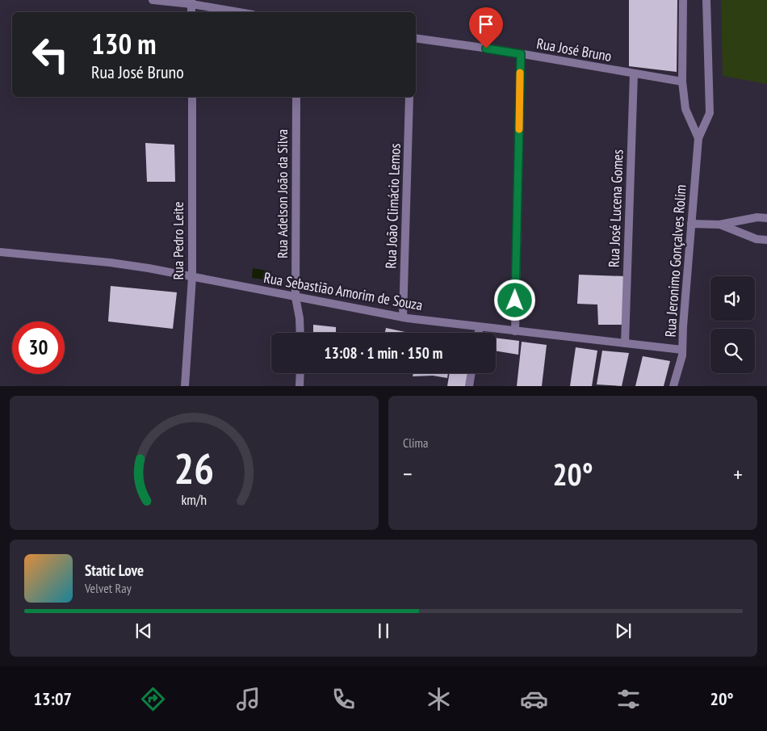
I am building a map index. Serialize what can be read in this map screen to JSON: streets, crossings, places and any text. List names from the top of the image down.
{
  "streets": {
    "street": [
      "Rua José Bruno",
      "Rua Adelson João da Silva",
      "Rua João Climácio Lemos",
      "Rua José Lucena Gomes",
      "Rua Pedro Leite",
      "Rua Jeronimo Gonçalves Rolim",
      "Rua Sebastião Amorim de Souza"
    ]
  },
  "crossings": [
    ["Rua José Bruno", "Rua José Lucena Gomes"],
    ["Rua José Bruno", "Rua Jeronimo Gonçalves Rolim"],
    ["Rua Adelson João da Silva", "Rua Sebastião Amorim de Souza"],
    ["Rua João Climácio Lemos", "Rua Sebastião Amorim de Souza"],
    ["Rua José Lucena Gomes", "Rua Sebastião Amorim de Souza"],
    ["Rua Pedro Leite", "Rua Sebastião Amorim de Souza"],
    ["Rua Jeronimo Gonçalves Rolim", "Rua Sebastião Amorim de Souza"]
  ],
  "page": {
    "turn": ["130 m", "Rua José Bruno"],
    "limit": "30",
    "trip": "13:08 · 1 min · 150 m",
    "tile": "Clima",
    "heat": ["−", "20°", "+"],
    "song": ["Static Love", "Velvet Ray"],
    "tabs": ["13:07", "20°"],
    "gauge": ["26", "km/h"]
  }
}
